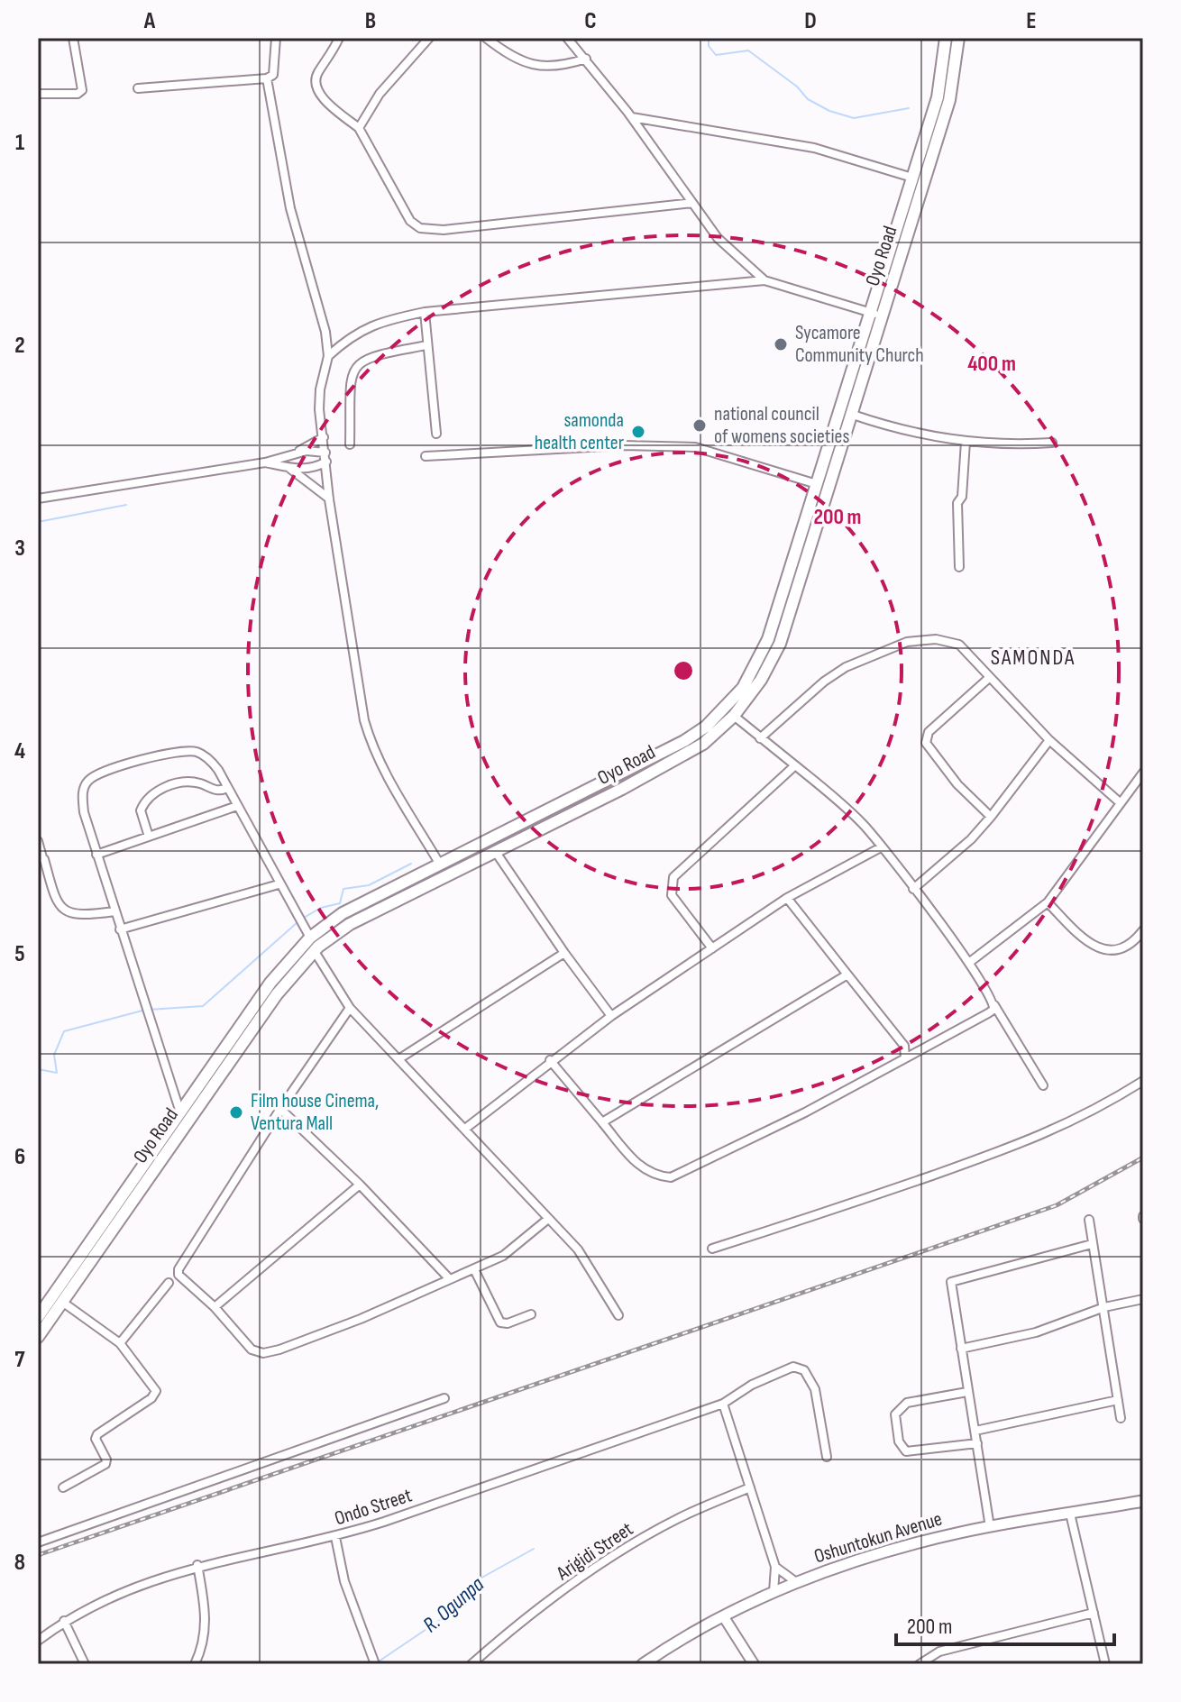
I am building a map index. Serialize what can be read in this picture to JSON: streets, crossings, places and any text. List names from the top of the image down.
{
  "streets": {
    "main road": ["Oyo Road", "Oshuntokun Avenue"],
    "street": ["Ondo Street", "Arigidi Street"]
  },
  "districts": ["SAMONDA"],
  "water": ["R. Ogunpa"],
  "places": [
    "Sycamore Community Church",
    "national council of womens societies",
    "samonda health center",
    "Film house Cinema, Ventura Mall"
  ],
  "scale_bar": "200 m",
  "grid": {
    "columns": [
      "A",
      "B",
      "C",
      "D",
      "E"
    ],
    "rows": [
      "1",
      "2",
      "3",
      "4",
      "5",
      "6",
      "7",
      "8"
    ]
  },
  "rings": ["400 m", "200 m"]
}
